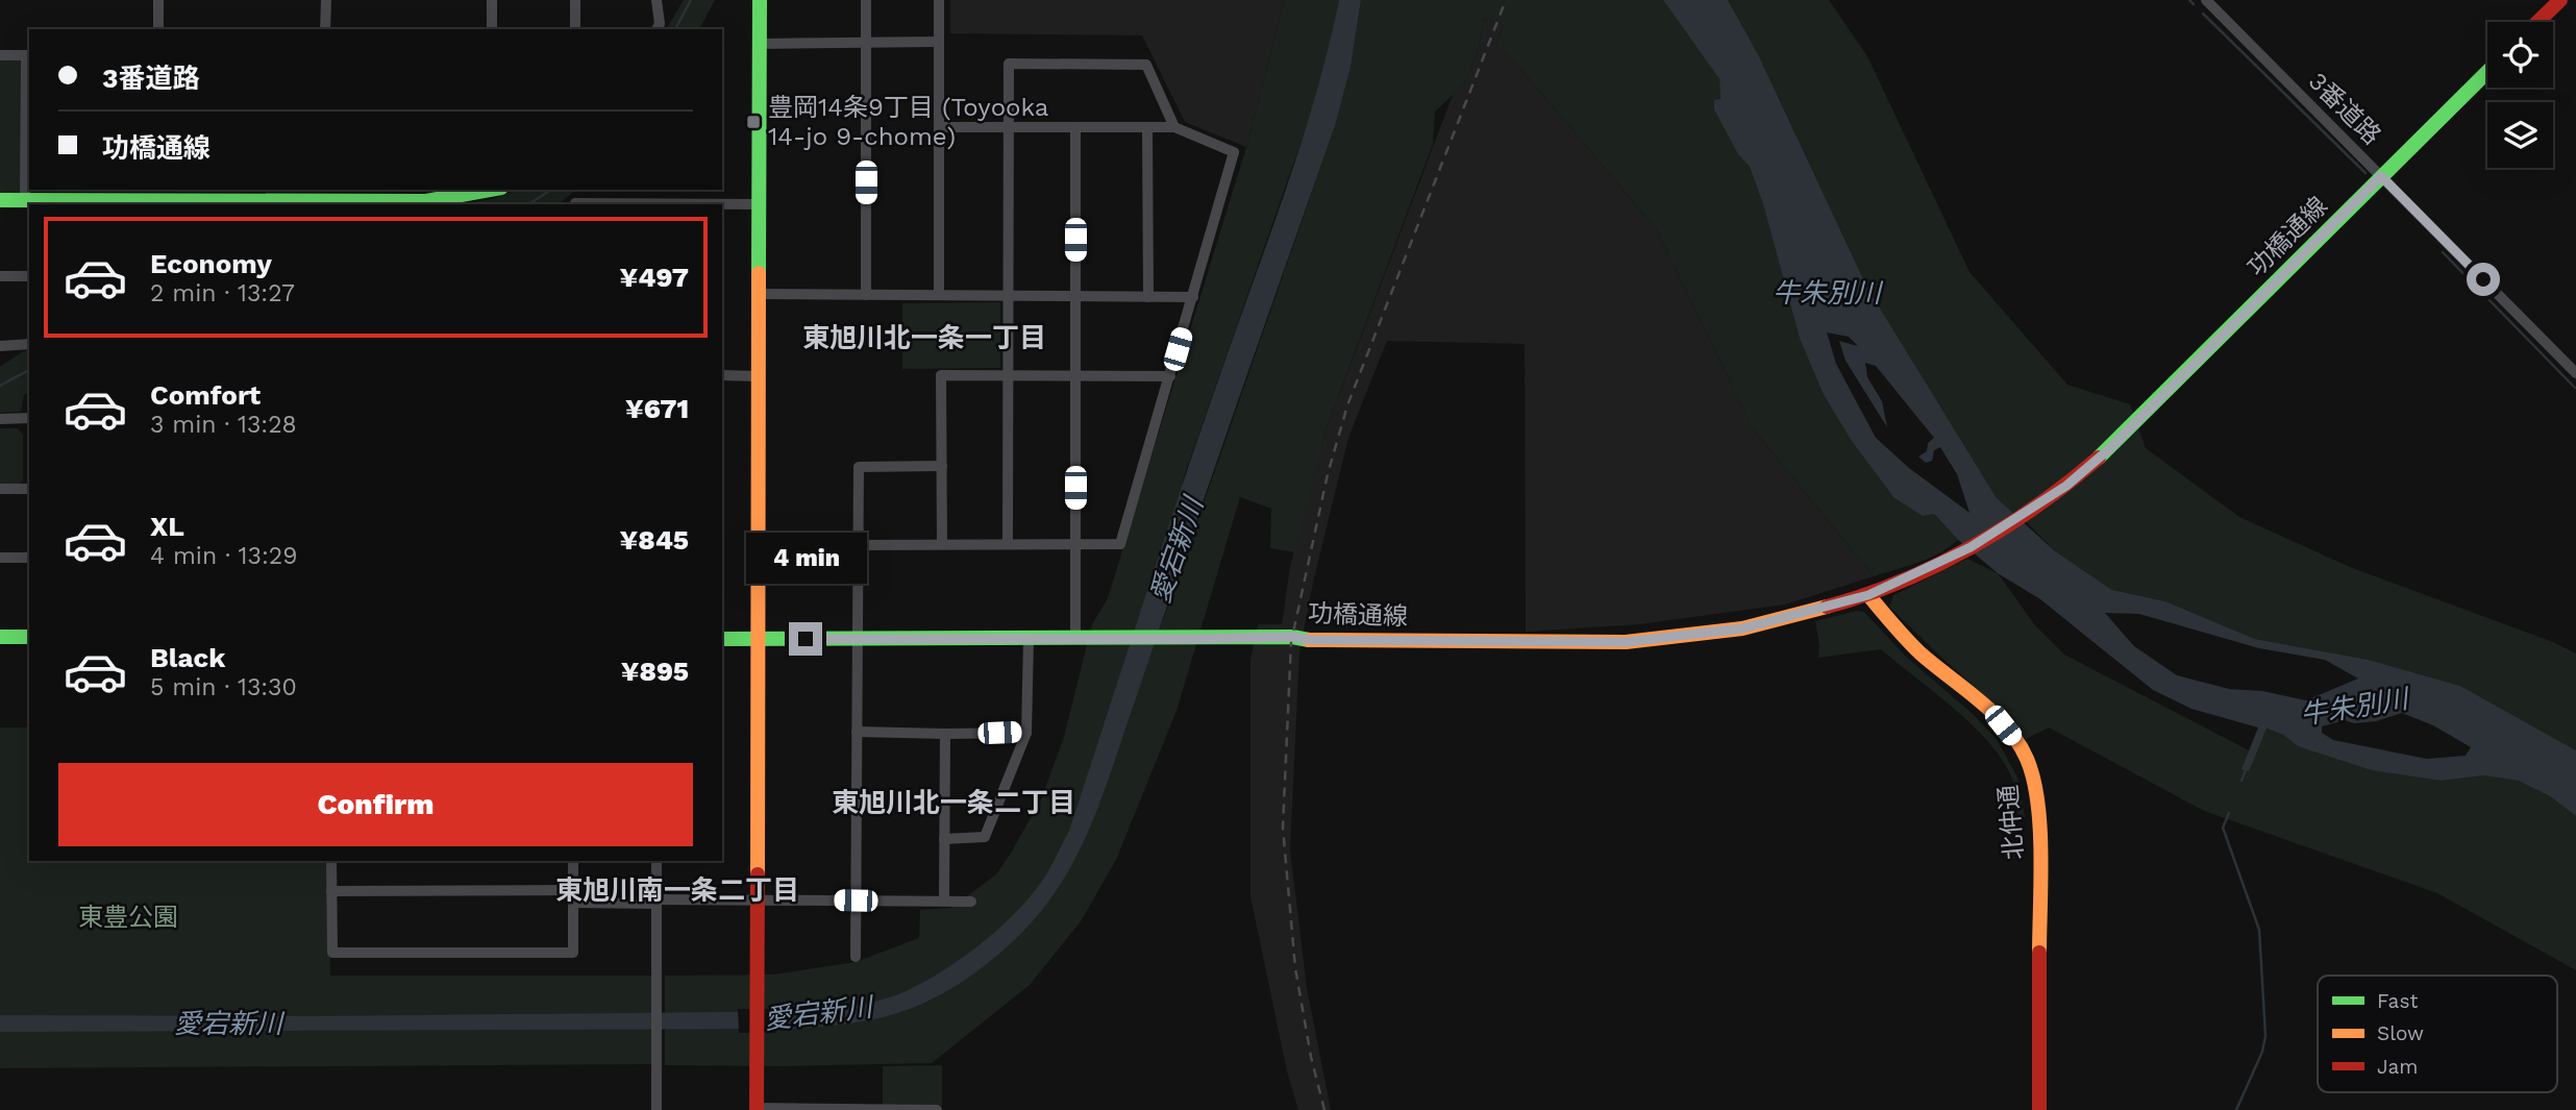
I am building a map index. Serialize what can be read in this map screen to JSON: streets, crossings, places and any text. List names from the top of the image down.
{
  "streets": {
    "street": ["3番道路", "功橋通線", "北仲通"]
  },
  "crossings": [
    ["3番道路", "功橋通線"],
    ["功橋通線", "北仲通"]
  ],
  "districts": ["東旭川北一条一丁目", "東旭川北一条二丁目", "東旭川南一条二丁目"],
  "water": ["牛朱別川", "愛宕新川"],
  "parks": ["東豊公園"],
  "places": {
    "transit": ["豊岡14条9丁目 (Toyooka 14-jo 9-chome)"]
  },
  "legend": ["Fast", "Slow", "Jam"],
  "page": {
    "banner": ["3番道路", "功橋通線"],
    "list": [
      {
        "name": "Economy",
        "note": "2 min · 13:27",
        "value": "¥497"
      },
      {
        "name": "Comfort",
        "note": "3 min · 13:28",
        "value": "¥671"
      },
      {
        "name": "XL",
        "note": "4 min · 13:29",
        "value": "¥845"
      },
      {
        "name": "Black",
        "note": "5 min · 13:30",
        "value": "¥895"
      }
    ],
    "bubble": "4 min",
    "buttons": "Confirm"
  }
}
